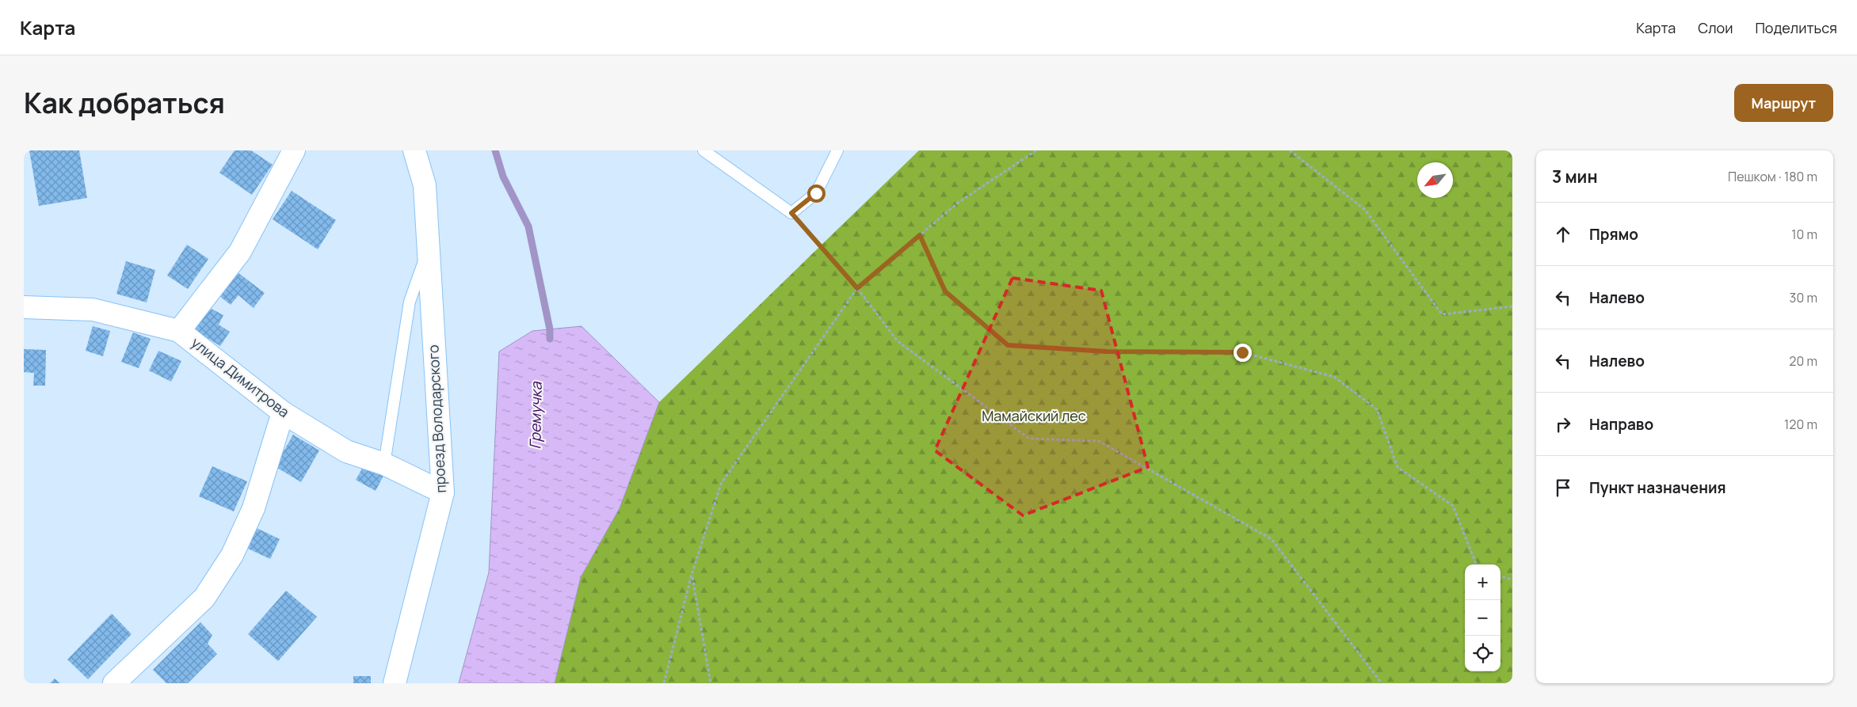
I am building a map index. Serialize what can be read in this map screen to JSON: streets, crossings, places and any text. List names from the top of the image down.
{
  "streets": {
    "street": ["улица Димитрова", "проезд Володарского"]
  },
  "crossings": [
    ["улица Димитрова", "проезд Володарского"]
  ],
  "water": ["Гремучка"],
  "parks": ["Мамайский лес"],
  "north": "bottom left",
  "page": {
    "header": "Карта",
    "nav": ["Карта", "Слои", "Поделиться"],
    "title": "Как добраться",
    "buttons": "Маршрут",
    "heading": ["3 мин", "Пешком · 180 m"],
    "list": [
      ["Прямо", "10 m"],
      ["Налево", "30 m"],
      ["Налево", "20 m"],
      ["Направо", "120 m"],
      "Пункт назначения"
    ],
    "map_buttons": ["+", "−"]
  }
}
